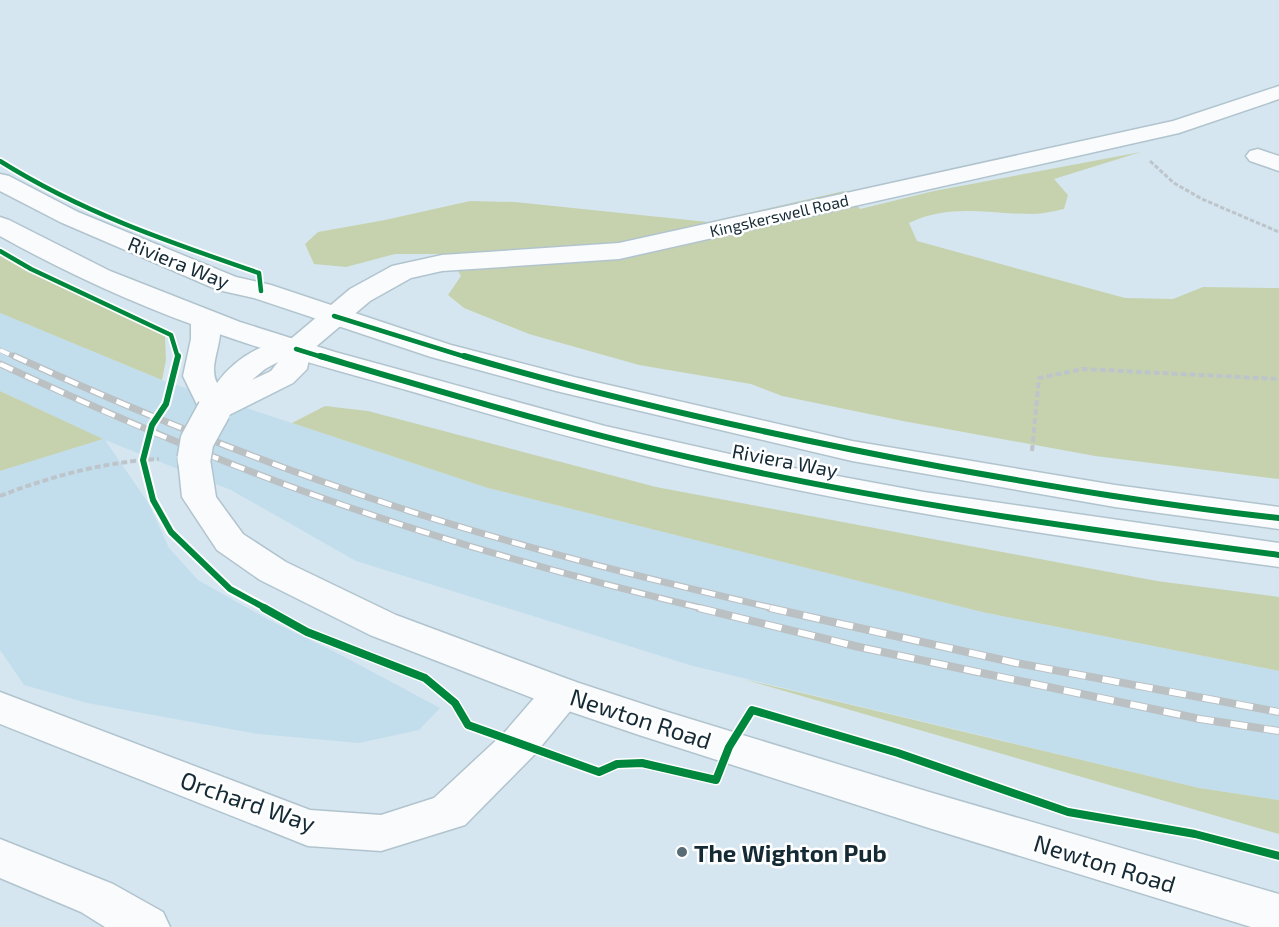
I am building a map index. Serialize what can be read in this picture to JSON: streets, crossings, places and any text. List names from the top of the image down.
{
  "streets": {
    "street": [
      "Kingskerswell Road",
      "Riviera Way",
      "Newton Road",
      "Orchard Way"
    ]
  },
  "crossings": [
    ["Kingskerswell Road", "Riviera Way"],
    ["Newton Road", "Orchard Way"]
  ],
  "places": ["The Wighton Pub"]
}
